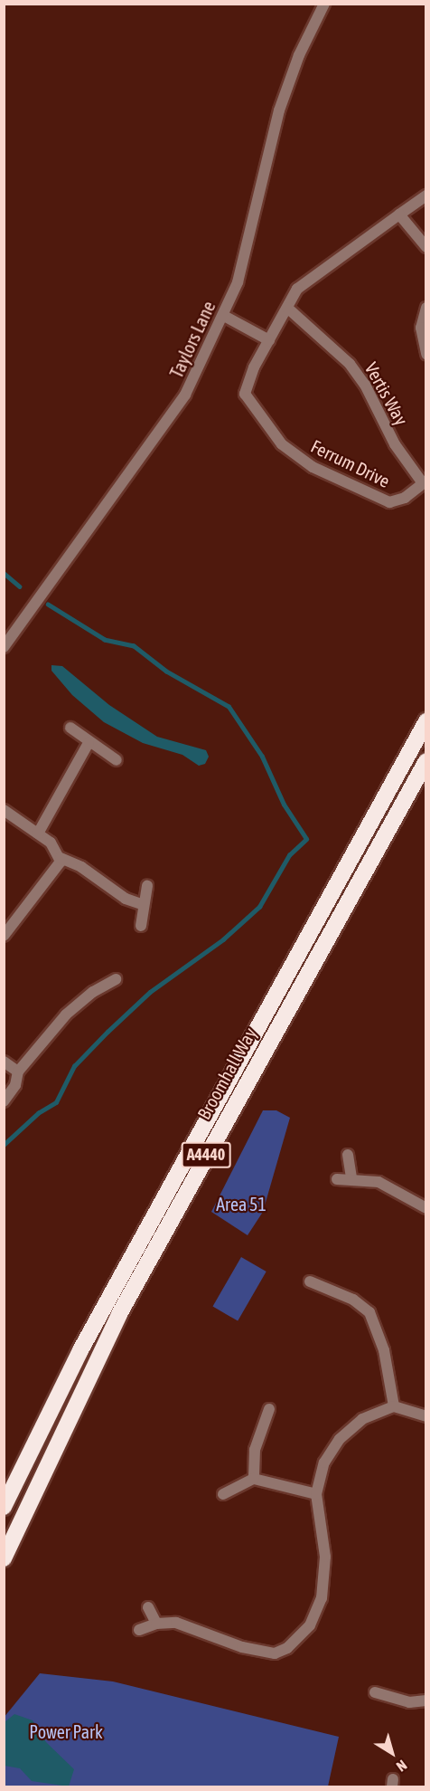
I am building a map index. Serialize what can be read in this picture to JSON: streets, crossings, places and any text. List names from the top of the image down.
{
  "streets": {
    "highway": ["Broomhall Way", "A4440"],
    "street": ["Taylors Lane", "Vertis Way", "Ferrum Drive"]
  },
  "crossings": [
    ["Vertis Way", "Ferrum Drive"]
  ],
  "parks": ["Area 51", "Power Park"],
  "north": "bottom right"
}
